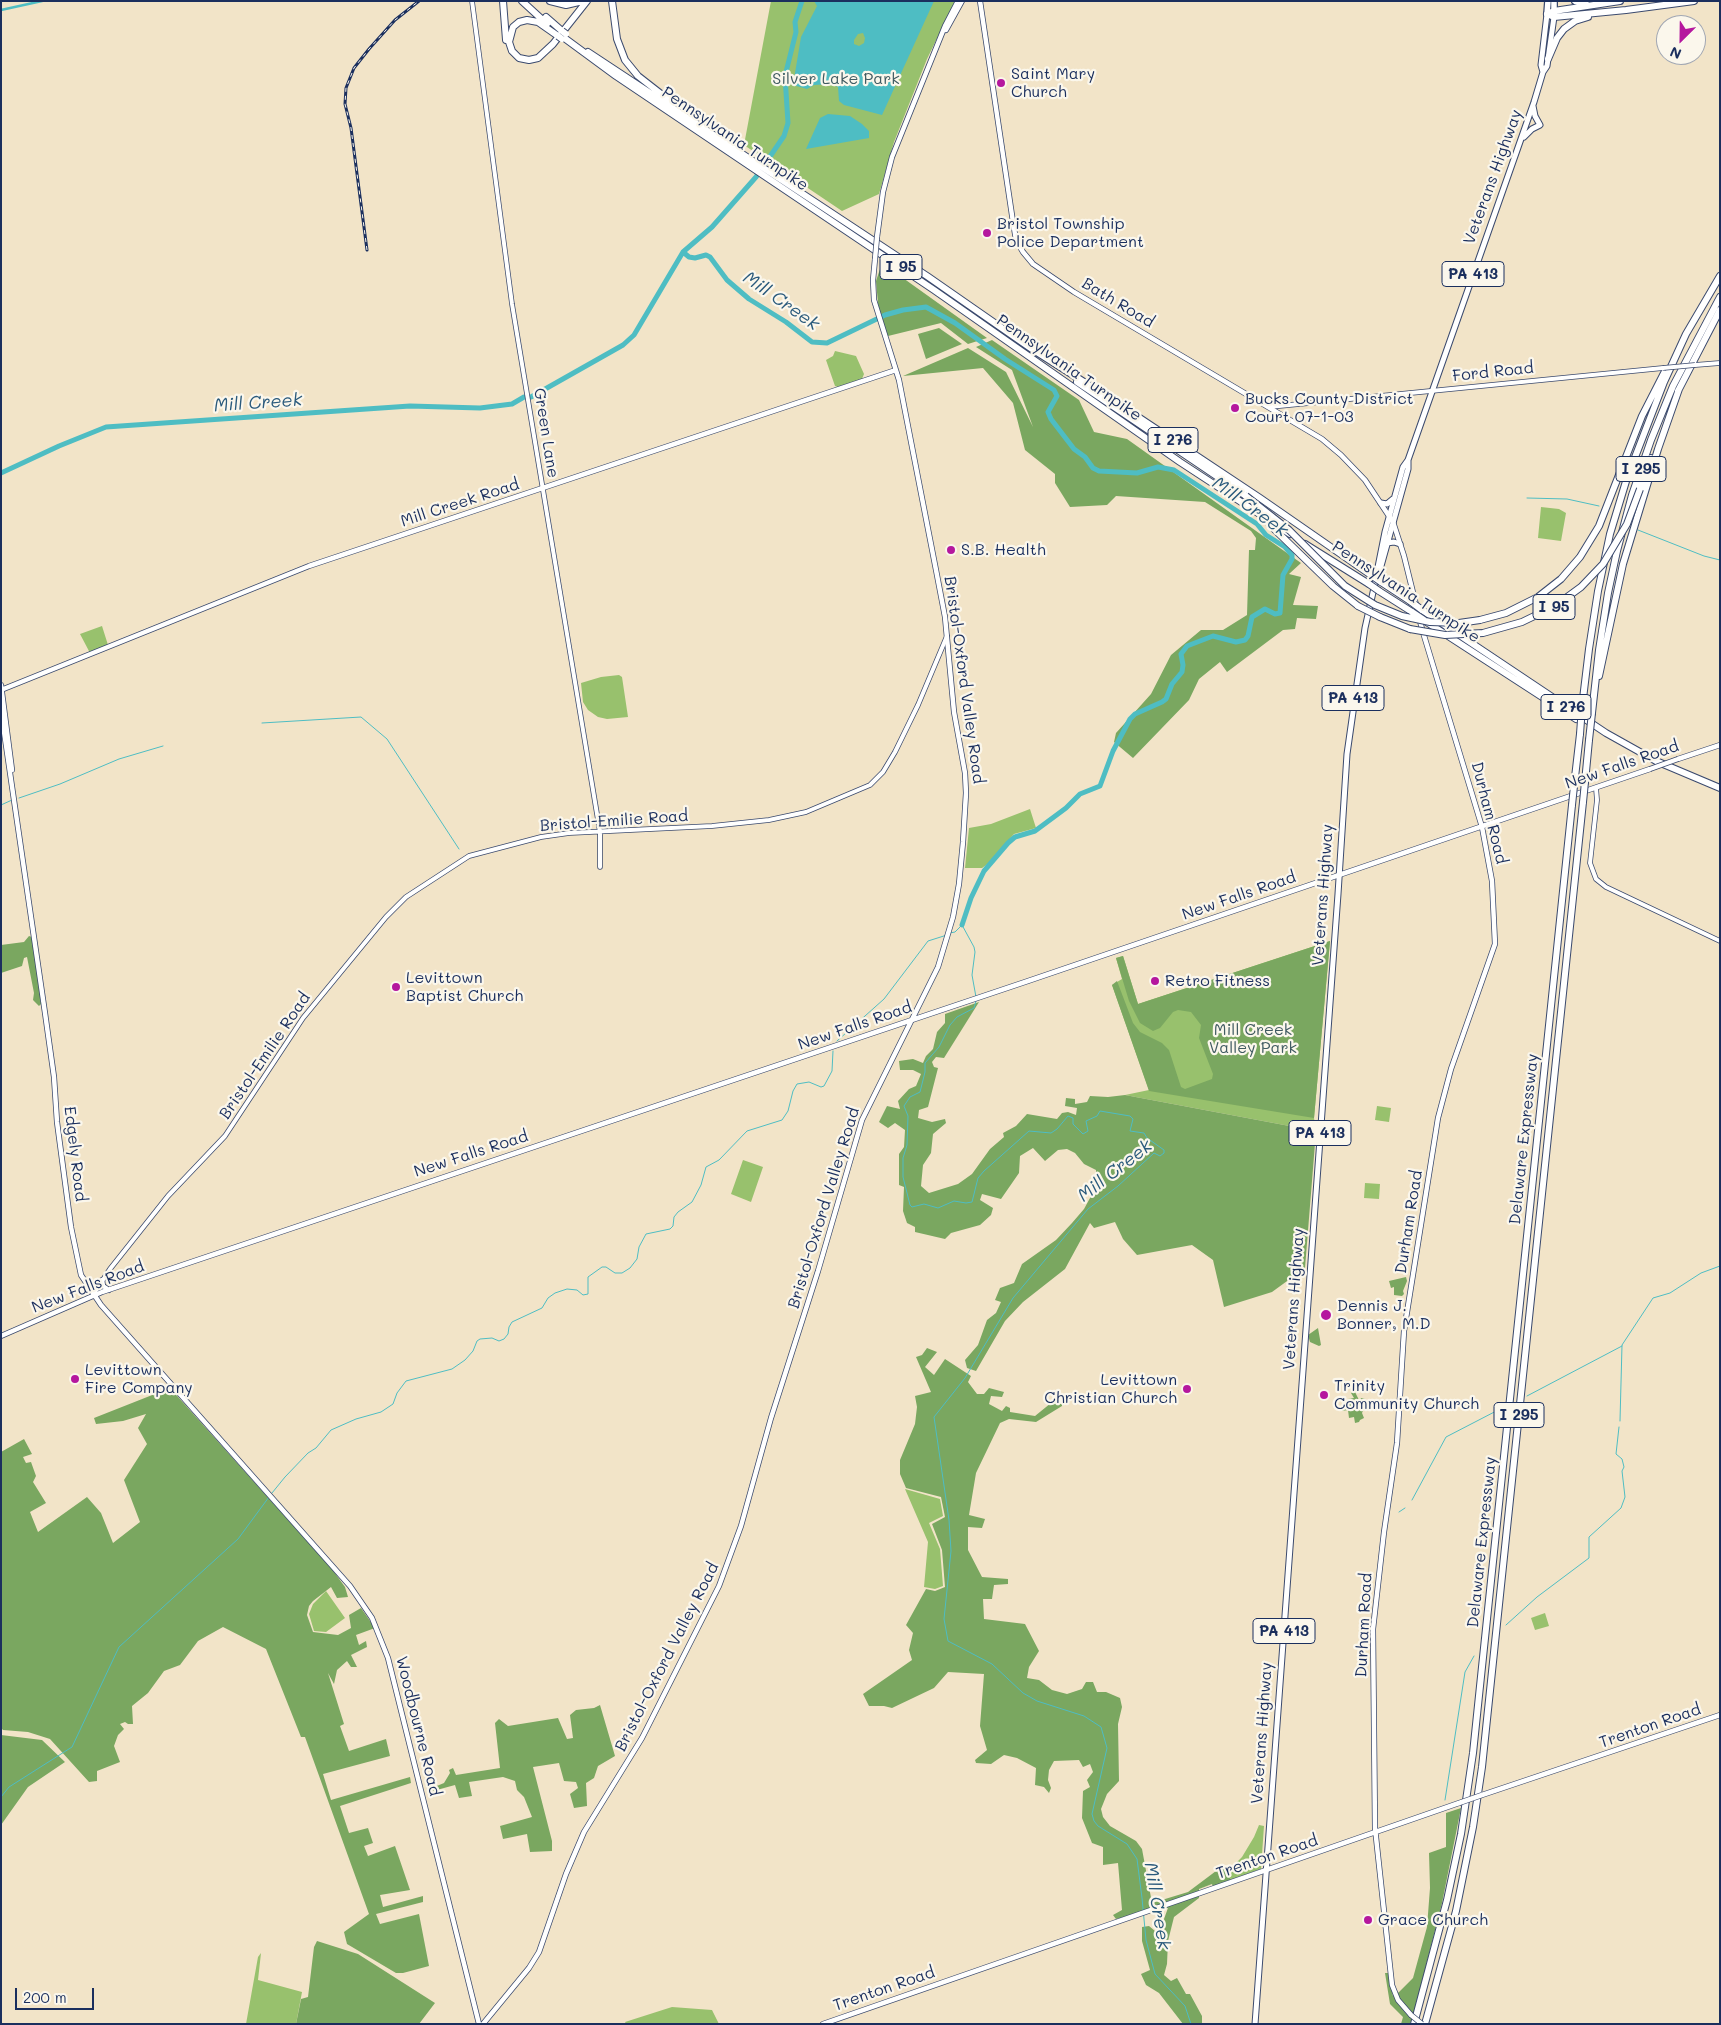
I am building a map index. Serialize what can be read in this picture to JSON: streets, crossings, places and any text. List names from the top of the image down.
{
  "streets": {
    "highway": [
      "Pennsylvania Turnpike",
      "Veterans Highway",
      "I 95",
      "PA 413",
      "I 276",
      "I 295",
      "Delaware Expressway"
    ],
    "main road": [
      "Bath Road",
      "Mill Creek Road",
      "Bristol-Oxford Valley Road",
      "New Falls Road",
      "Durham Road",
      "Edgely Road",
      "Woodbourne Road",
      "Trenton Road"
    ],
    "street": ["Ford Road", "Green Lane", "Bristol-Emilie Road"]
  },
  "crossings": [
    ["Pennsylvania Turnpike", "Veterans Highway"],
    ["Pennsylvania Turnpike", "I 95"],
    ["Veterans Highway", "Bath Road"],
    ["Veterans Highway", "Ford Road"],
    ["Veterans Highway", "New Falls Road"],
    ["Veterans Highway", "Durham Road"],
    ["Veterans Highway", "Trenton Road"],
    ["I 95", "Delaware Expressway"],
    ["Bath Road", "Ford Road"],
    ["Bath Road", "Durham Road"],
    ["Green Lane", "Mill Creek Road"],
    ["Green Lane", "Bristol-Emilie Road"],
    ["Mill Creek Road", "Bristol-Oxford Valley Road"],
    ["Mill Creek Road", "Edgely Road"],
    ["Bristol-Oxford Valley Road", "New Falls Road"],
    ["Bristol-Oxford Valley Road", "Bristol-Emilie Road"],
    ["Bristol-Oxford Valley Road", "Woodbourne Road"],
    ["New Falls Road", "Durham Road"],
    ["New Falls Road", "Bristol-Emilie Road"],
    ["New Falls Road", "Edgely Road"],
    ["Durham Road", "Delaware Expressway"],
    ["Durham Road", "Trenton Road"],
    ["Bristol-Emilie Road", "Edgely Road"],
    ["Edgely Road", "Woodbourne Road"]
  ],
  "water": ["Mill Creek"],
  "parks": ["Silver Lake Park", "Mill Creek Valley Park"],
  "places": [
    "Saint Mary Church",
    "Bristol Township Police Department",
    "Bucks County District Court 07-1-03",
    "S.B. Health",
    "Retro Fitness",
    "Levittown Baptist Church",
    "Dennis J. Bonner, M.D",
    "Levittown Fire Company",
    "Levittown Christian Church",
    "Trinity Community Church",
    "Grace Church"
  ],
  "scale_bar": "200 m",
  "north": "bottom left"
}
